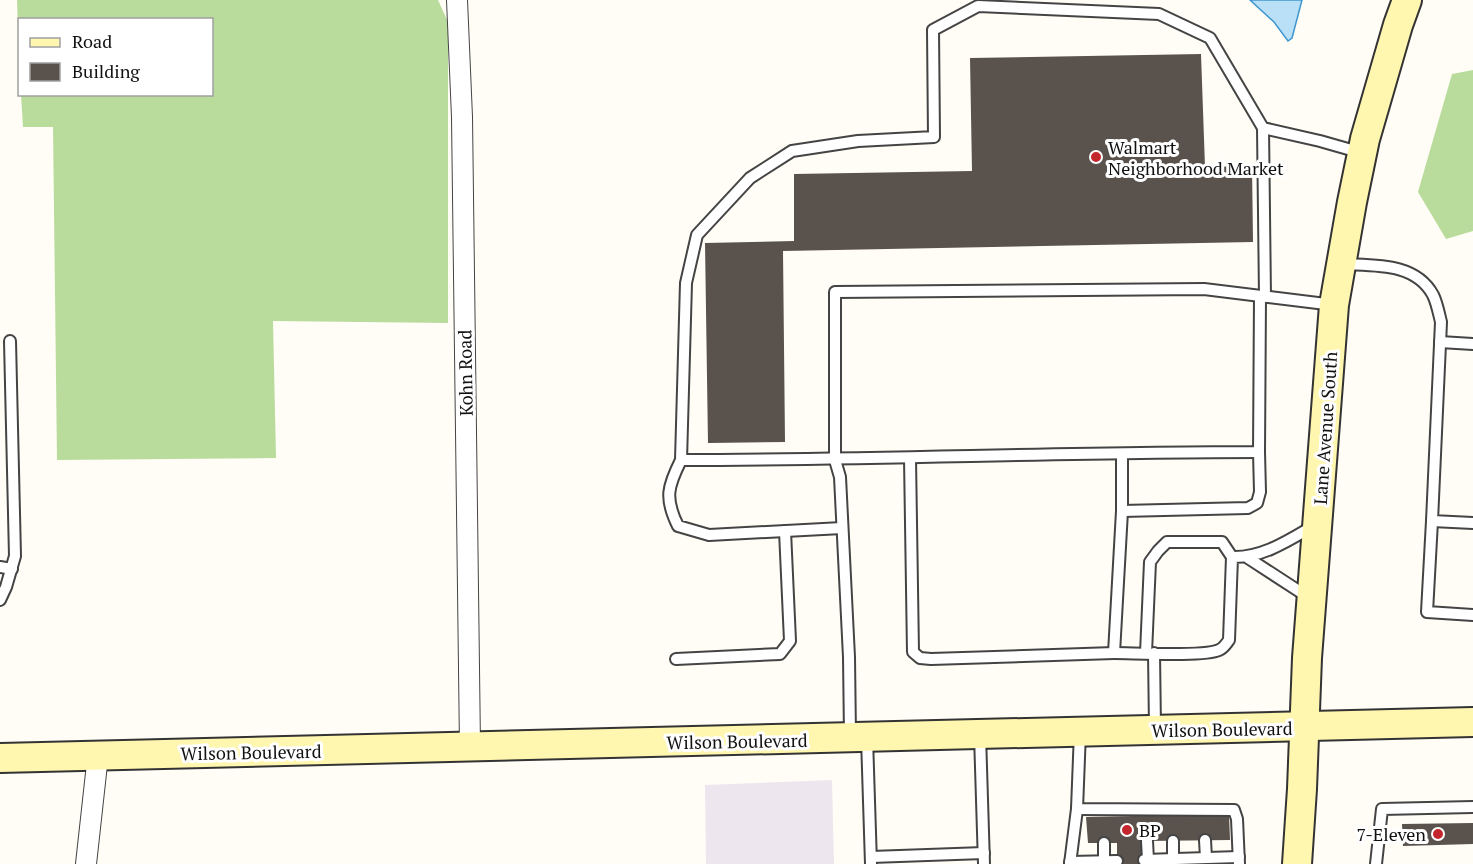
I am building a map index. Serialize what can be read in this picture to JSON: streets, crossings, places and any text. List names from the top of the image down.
{
  "streets": {
    "main road": ["Lane Avenue South", "Wilson Boulevard"],
    "street": ["Kohn Road"]
  },
  "crossings": [
    ["Kohn Road", "Wilson Boulevard"],
    ["Lane Avenue South", "Wilson Boulevard"]
  ],
  "places": ["Walmart Neighborhood Market", "BP", "7-Eleven"],
  "legend": ["Road", "Building"]
}
